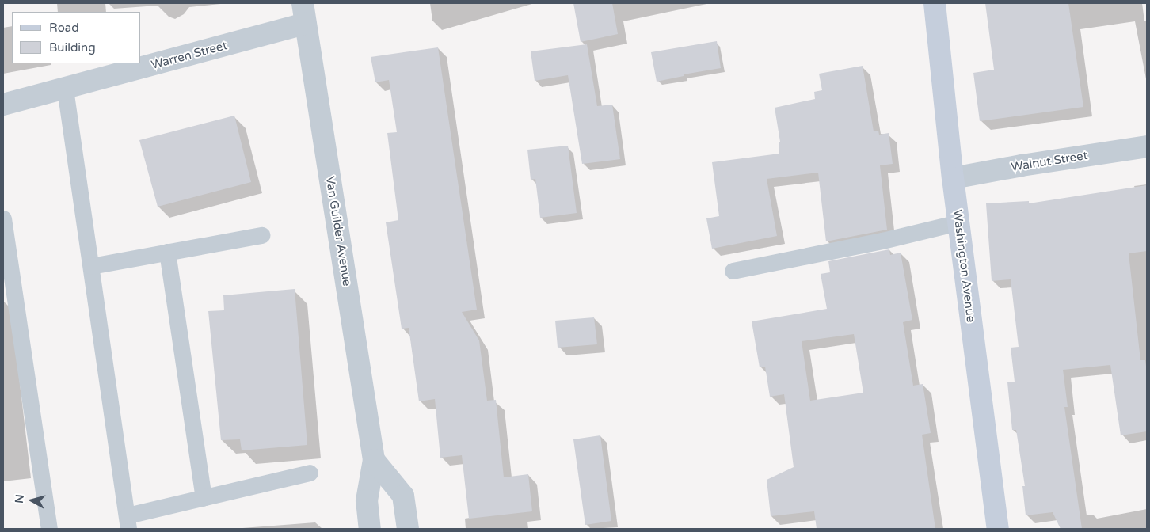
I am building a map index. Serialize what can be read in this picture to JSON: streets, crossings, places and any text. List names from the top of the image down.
{
  "streets": {
    "street": [
      "Warren Street",
      "Walnut Street",
      "Van Guilder Avenue",
      "Washington Avenue"
    ]
  },
  "crossings": [
    ["Warren Street", "Van Guilder Avenue"],
    ["Walnut Street", "Washington Avenue"]
  ],
  "legend": ["Road", "Building"],
  "north": "left"
}
